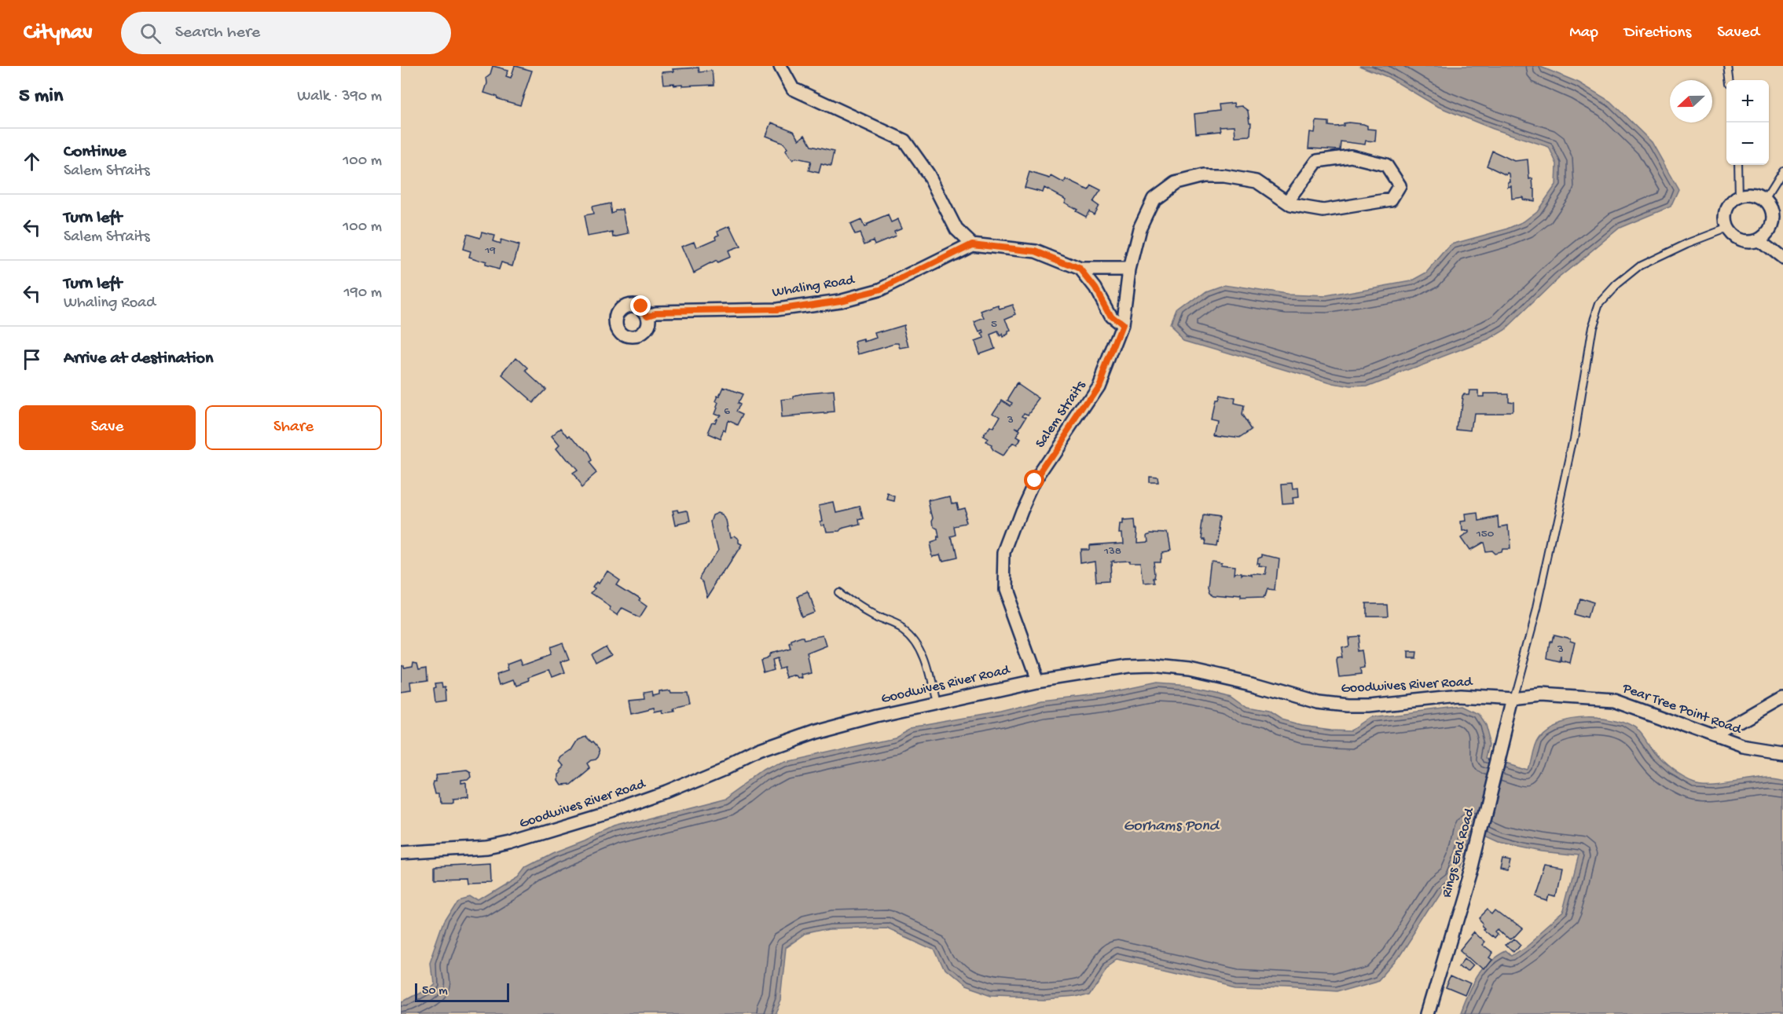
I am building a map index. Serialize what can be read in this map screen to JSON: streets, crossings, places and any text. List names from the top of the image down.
{
  "streets": {
    "street": [
      "Whaling Road",
      "Salem Straits",
      "Goodwives River Road",
      "Pear Tree Point Road",
      "Rings End Road"
    ]
  },
  "crossings": [
    ["Salem Straits", "Goodwives River Road"],
    ["Goodwives River Road", "Pear Tree Point Road"],
    ["Goodwives River Road", "Rings End Road"],
    ["Pear Tree Point Road", "Rings End Road"]
  ],
  "water": ["Gorhams Pond"],
  "house_numbers": [
    "19",
    "5",
    "6",
    "3",
    "150",
    "138",
    "3"
  ],
  "scale_bar": "50 m",
  "north": "left",
  "page": {
    "header": "Citynav",
    "search": "Search here",
    "nav": ["Map", "Directions", "Saved"],
    "heading": ["5 min", "Walk · 390 m"],
    "map_buttons": ["+", "−"],
    "list": [
      ["Continue", "Salem Straits", "100 m"],
      ["Turn left", "Salem Straits", "100 m"],
      ["Turn left", "Whaling Road", "190 m"],
      "Arrive at destination"
    ],
    "buttons": ["Save", "Share"],
    "scale": "50 m"
  }
}
